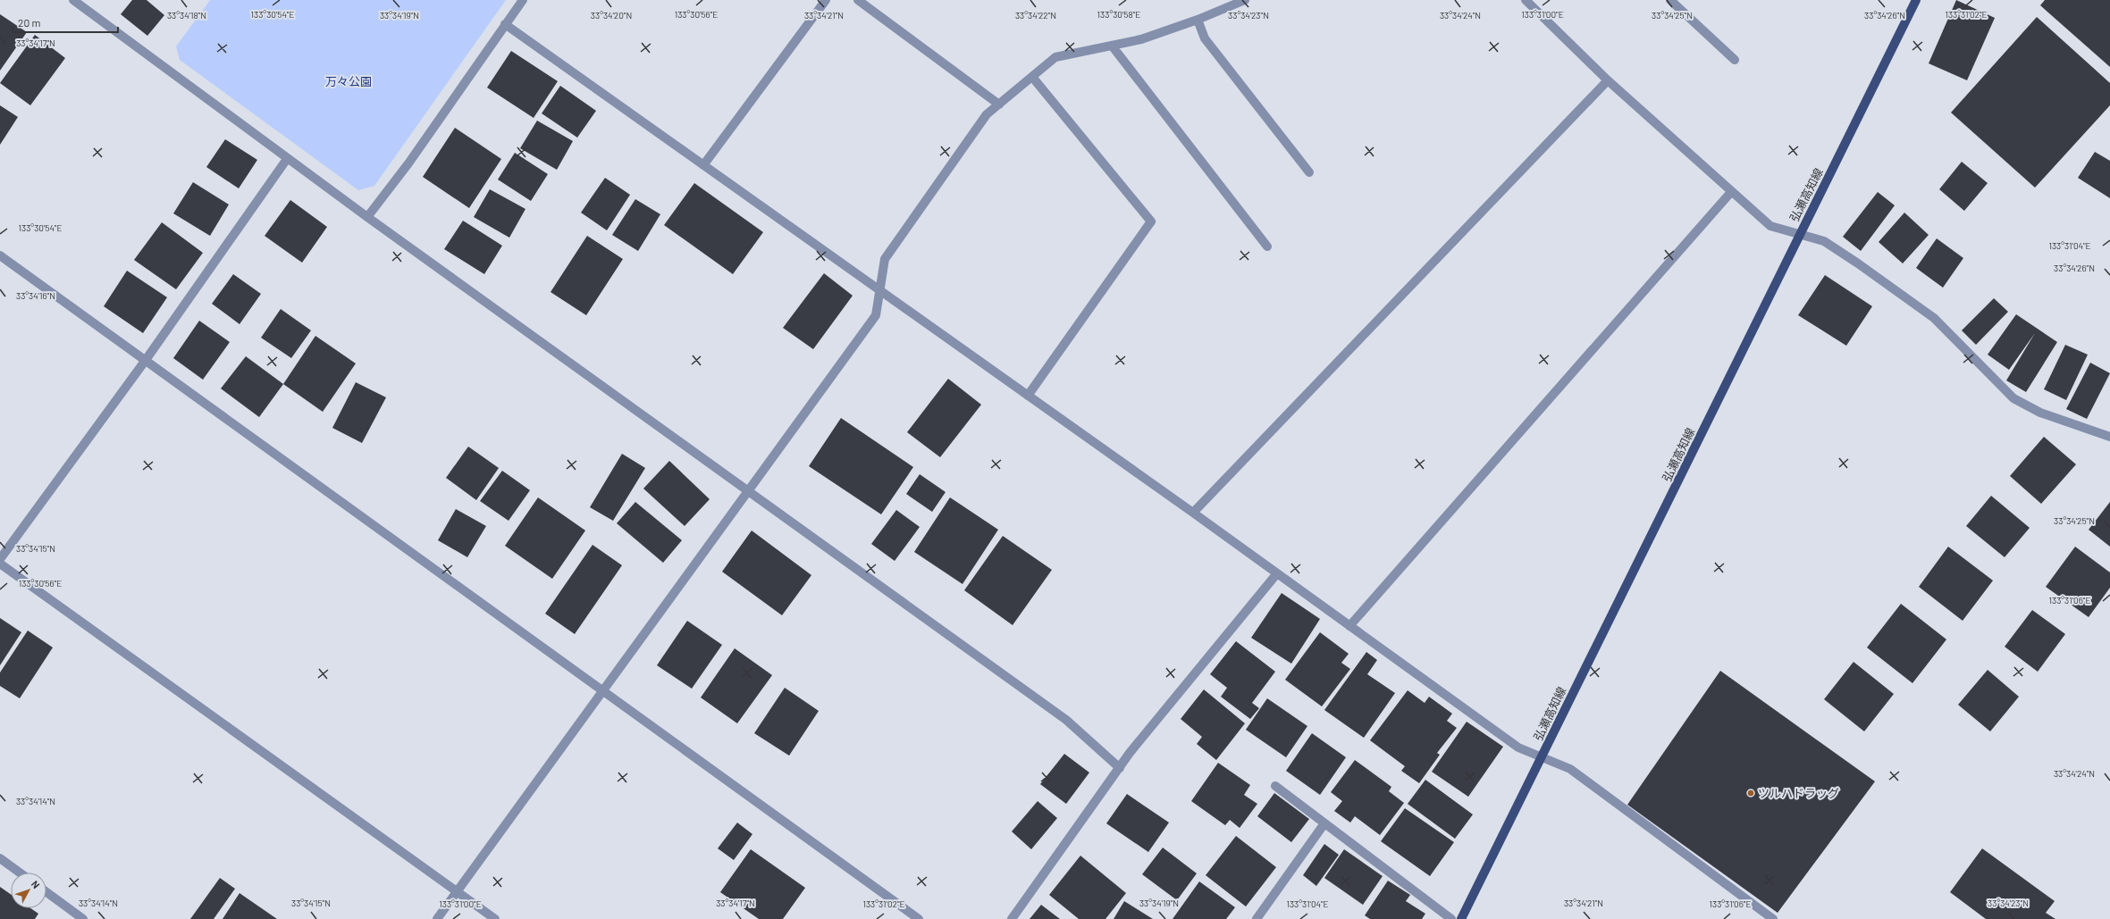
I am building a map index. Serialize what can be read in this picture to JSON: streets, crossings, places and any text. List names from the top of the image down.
{
  "streets": {
    "main road": ["弘瀬高知線"]
  },
  "parks": ["万々公園"],
  "places": ["ツルハドラッグ"],
  "scale_bar": "20 m",
  "north": "top right",
  "coordinates": [
    "133°30'54\"E",
    "133°30'56\"E",
    "133°30'58\"E",
    "133°31'00\"E",
    "133°31'02\"E",
    "33°34'18\"N",
    "33°34'19\"N",
    "33°34'20\"N",
    "33°34'21\"N",
    "33°34'22\"N",
    "33°34'23\"N",
    "33°34'24\"N",
    "33°34'25\"N",
    "33°34'26\"N",
    "33°34'17\"N",
    "133°31'04\"E",
    "33°34'16\"N",
    "33°34'15\"N",
    "133°31'06\"E",
    "33°34'14\"N"
  ]
}
